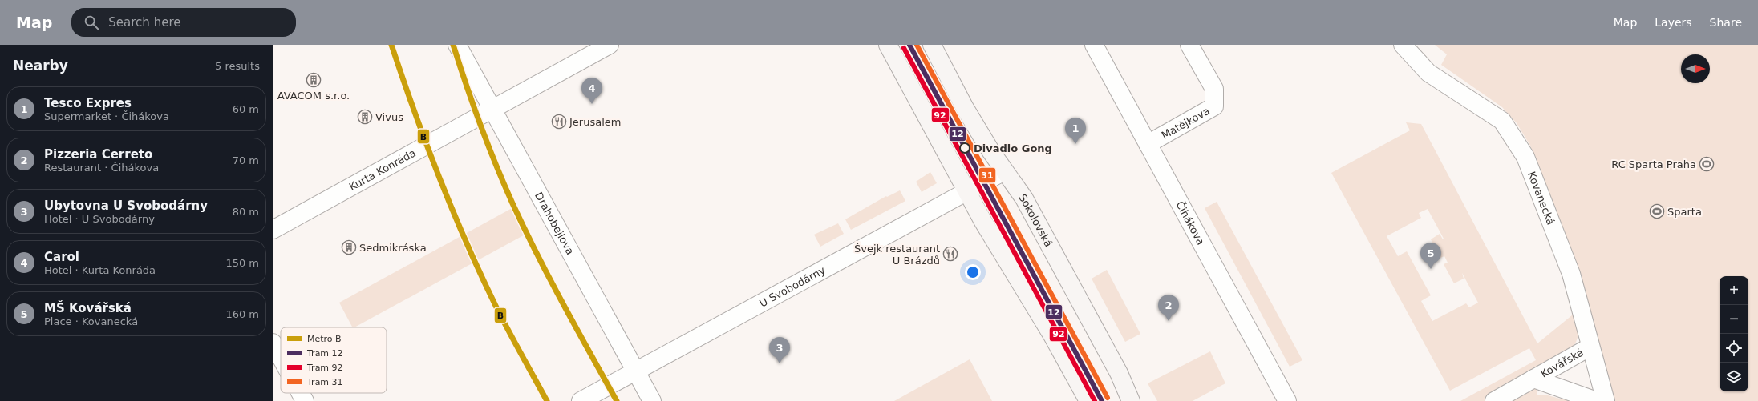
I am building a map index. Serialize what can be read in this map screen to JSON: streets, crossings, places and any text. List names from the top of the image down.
{
  "streets": {
    "main road": ["Sokolovská"],
    "street": [
      "Matějkova",
      "Kurta Konráda",
      "Kovanecká",
      "Drahobejlova",
      "Čihákova",
      "U Svobodárny",
      "Kovářská"
    ]
  },
  "crossings": [
    ["Matějkova", "Čihákova"],
    ["Kurta Konráda", "Drahobejlova"],
    ["Kovanecká", "Kovářská"],
    ["Sokolovská", "U Svobodárny"],
    ["Drahobejlova", "U Svobodárny"]
  ],
  "places": {
    "building": ["AVACOM s.r.o.", "Vivus", "Sedmikráska"],
    "restaurant": ["Jerusalem", "Švejk restaurant U Brázdů"],
    "other": ["Divadlo Gong"],
    "sports": ["RC Sparta Praha", "Sparta"]
  },
  "lines": [
    "metro line B",
    "tram line 12",
    "tram line 31",
    "tram line 92"
  ],
  "legend": [
    "Metro B",
    "Tram 12",
    "Tram 92",
    "Tram 31"
  ],
  "north": "right",
  "page": {
    "header": "Map",
    "search": "Search here",
    "nav": ["Map", "Layers", "Share"],
    "heading": ["Nearby", "5 results"],
    "pins": [
      "4",
      "1",
      "5",
      "2",
      "3"
    ],
    "list": [
      {
        "mark": "1",
        "name": "Tesco Expres",
        "note": "Supermarket · Čihákova",
        "value": "60 m"
      },
      {
        "mark": "2",
        "name": "Pizzeria Cerreto",
        "note": "Restaurant · Čihákova",
        "value": "70 m"
      },
      {
        "mark": "3",
        "name": "Ubytovna U Svobodárny",
        "note": "Hotel · U Svobodárny",
        "value": "80 m"
      },
      {
        "mark": "4",
        "name": "Carol",
        "note": "Hotel · Kurta Konráda",
        "value": "150 m"
      },
      {
        "mark": "5",
        "name": "MŠ Kovářská",
        "note": "Place · Kovanecká",
        "value": "160 m"
      }
    ],
    "map_buttons": ["+", "−"]
  }
}
